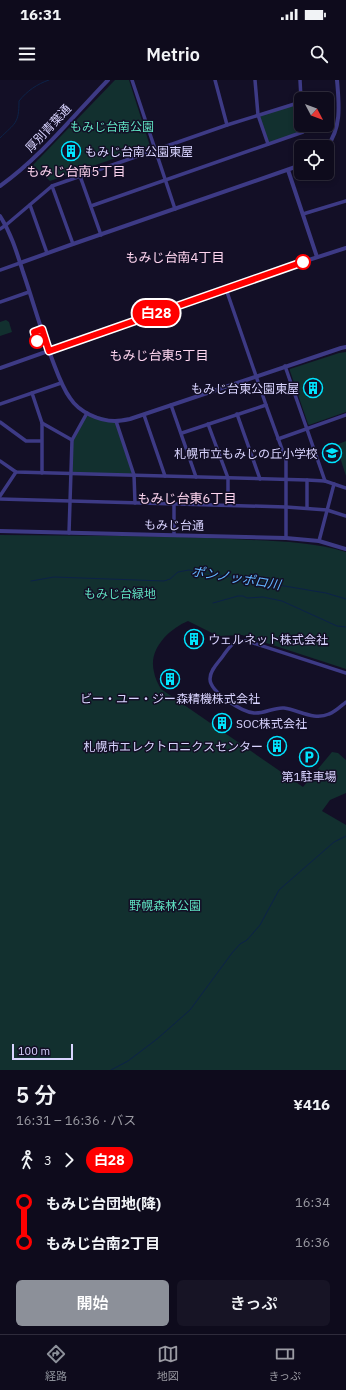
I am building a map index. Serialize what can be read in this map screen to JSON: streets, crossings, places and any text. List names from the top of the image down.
{
  "streets": {
    "street": ["厚別青葉通", "もみじ台通"]
  },
  "districts": [
    "もみじ台南5丁目",
    "もみじ台南4丁目",
    "もみじ台東5丁目",
    "もみじ台東6丁目"
  ],
  "water": ["ポンノッポロ川"],
  "parks": ["もみじ台南公園", "もみじ台緑地", "野幌森林公園"],
  "places": {
    "building": [
      "もみじ台南公園東屋",
      "もみじ台東公園東屋",
      "ウェルネット株式会社",
      "ビー・ユー・ジー森精機株式会社",
      "SOC株式会社",
      "札幌市エレクトロニクスセンター"
    ],
    "school or university": ["札幌市立もみじの丘小学校"],
    "parking": ["第1駐車場"]
  },
  "lines": ["bus line 白28"],
  "scale_bar": "100 m",
  "north": "bottom right",
  "page": {
    "status": "16:31",
    "header": "Metrio",
    "on_map": "白28",
    "scale": "100 m",
    "heading": ["5 分", "16:31 – 16:36 · バス", "¥416"],
    "legs": ["3", "白28"],
    "list": [
      {
        "name": "もみじ台団地(降)",
        "value": "16:34"
      },
      {
        "name": "もみじ台南2丁目",
        "value": "16:36"
      }
    ],
    "buttons": ["開始", "きっぷ"],
    "tabs": ["経路", "地図", "きっぷ"]
  }
}
